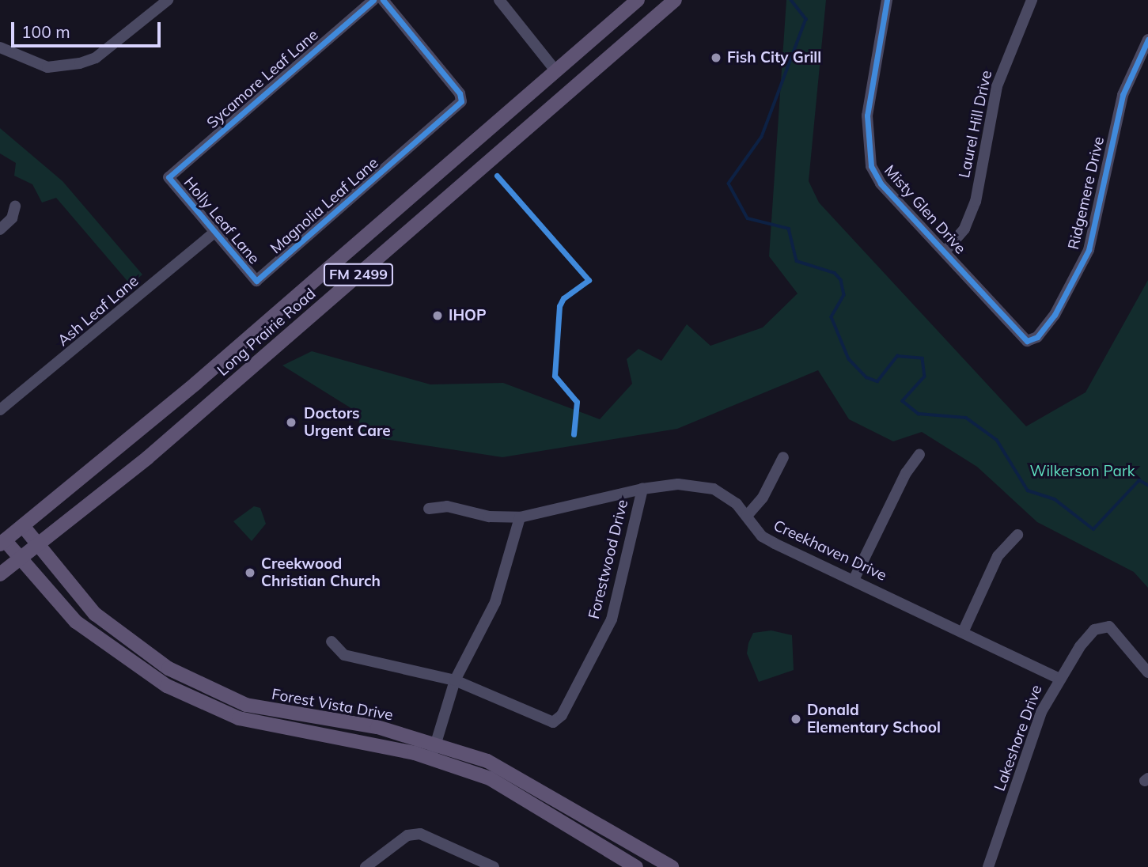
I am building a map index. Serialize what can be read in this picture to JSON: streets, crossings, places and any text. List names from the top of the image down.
{
  "streets": {
    "main road": ["FM 2499", "Long Prairie Road", "Forest Vista Drive"],
    "street": [
      "Sycamore Leaf Lane",
      "Laurel Hill Drive",
      "Ridgemere Drive",
      "Magnolia Leaf Lane",
      "Misty Glen Drive",
      "Holly Leaf Lane",
      "Ash Leaf Lane",
      "Creekhaven Drive",
      "Forestwood Drive",
      "Lakeshore Drive"
    ]
  },
  "crossings": [
    ["Sycamore Leaf Lane", "Holly Leaf Lane"],
    ["Laurel Hill Drive", "Misty Glen Drive"],
    ["Ridgemere Drive", "Misty Glen Drive"],
    ["Magnolia Leaf Lane", "Holly Leaf Lane"],
    ["Holly Leaf Lane", "Ash Leaf Lane"],
    ["Long Prairie Road", "Forest Vista Drive"],
    ["Creekhaven Drive", "Forestwood Drive"],
    ["Creekhaven Drive", "Lakeshore Drive"]
  ],
  "parks": ["Wilkerson Park"],
  "places": [
    "Fish City Grill",
    "IHOP",
    "Doctors Urgent Care",
    "Creekwood Christian Church",
    "Donald Elementary School"
  ],
  "scale_bar": "100 m"
}
